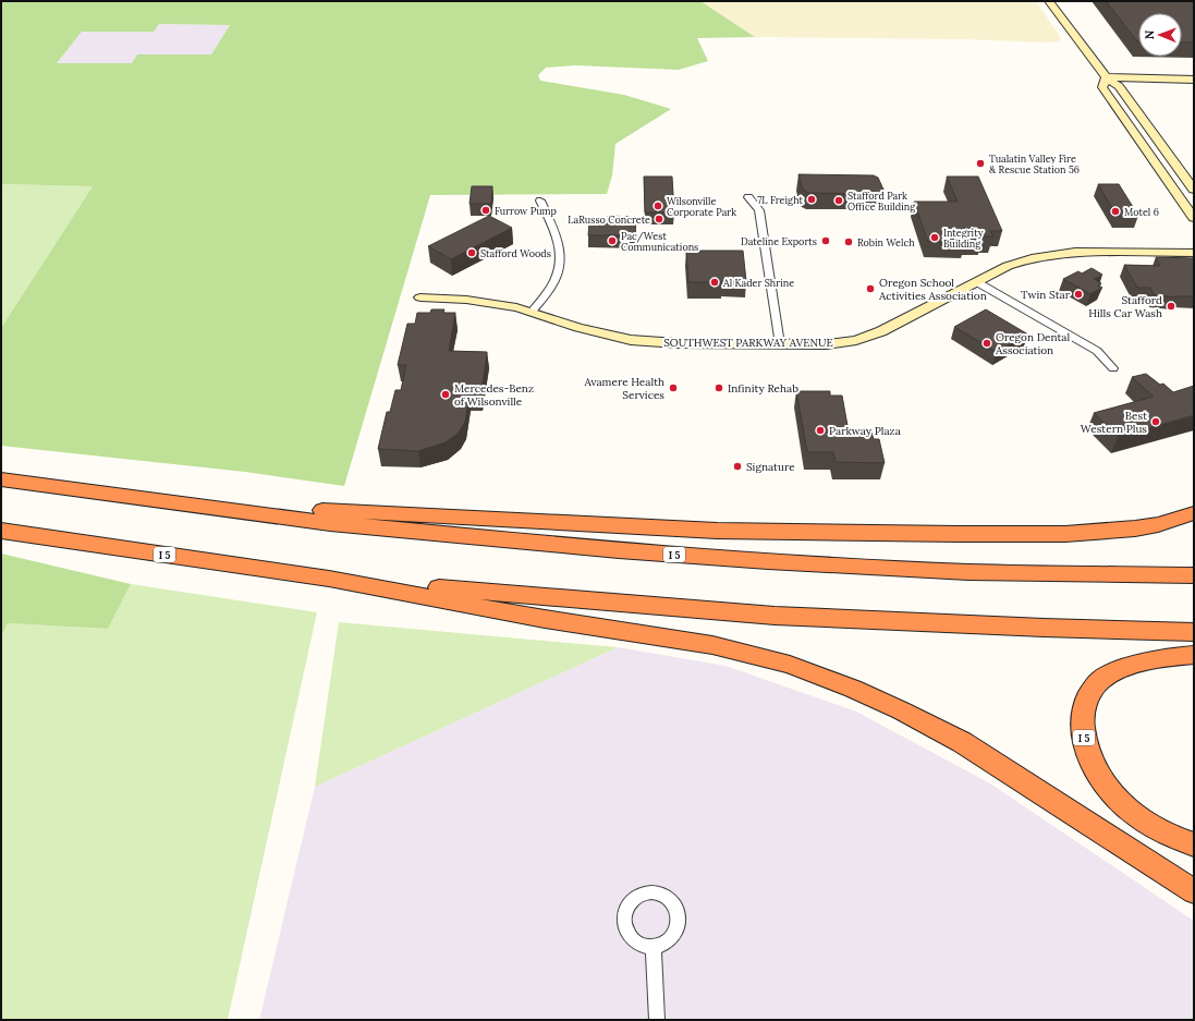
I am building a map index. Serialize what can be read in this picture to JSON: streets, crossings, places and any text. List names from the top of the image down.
{
  "streets": {
    "highway": ["I 5"],
    "street": ["SOUTHWEST PARKWAY AVENUE"]
  },
  "places": [
    "Tualatin Valley Fire & Rescue Station 56",
    "7L Freight",
    "Stafford Park Office Building",
    "Wilsonville Corporate Park",
    "Furrow Pump",
    "Motel 6",
    "LaRusso Concrete",
    "Integrity Building",
    "Pac/West Communications",
    "Dateline Exports",
    "Robin Welch",
    "Stafford Woods",
    "Al Kader Shrine",
    "Oregon School Activities Association",
    "Twin Star",
    "Stafford Hills Car Wash",
    "Oregon Dental Association",
    "Avamere Health Services",
    "Infinity Rehab",
    "Mercedes-Benz of Wilsonville",
    "Best Western Plus",
    "Parkway Plaza",
    "Signature"
  ],
  "north": "left"
}
